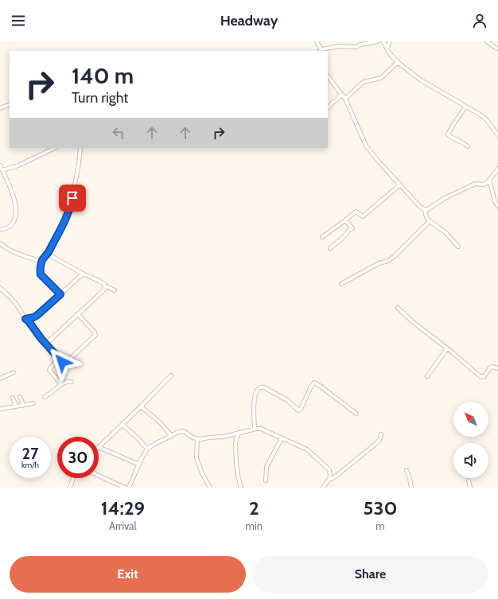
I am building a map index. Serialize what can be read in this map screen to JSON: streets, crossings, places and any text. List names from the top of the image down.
{
  "north": "top left",
  "page": {
    "header": "Headway",
    "turn": ["140 m", "Turn right"],
    "speed": "27 km/h",
    "limit": "30",
    "eta": [
      "14:29",
      "Arrival",
      "2",
      "min",
      "530",
      "m"
    ],
    "buttons": ["Exit", "Share"]
  }
}
